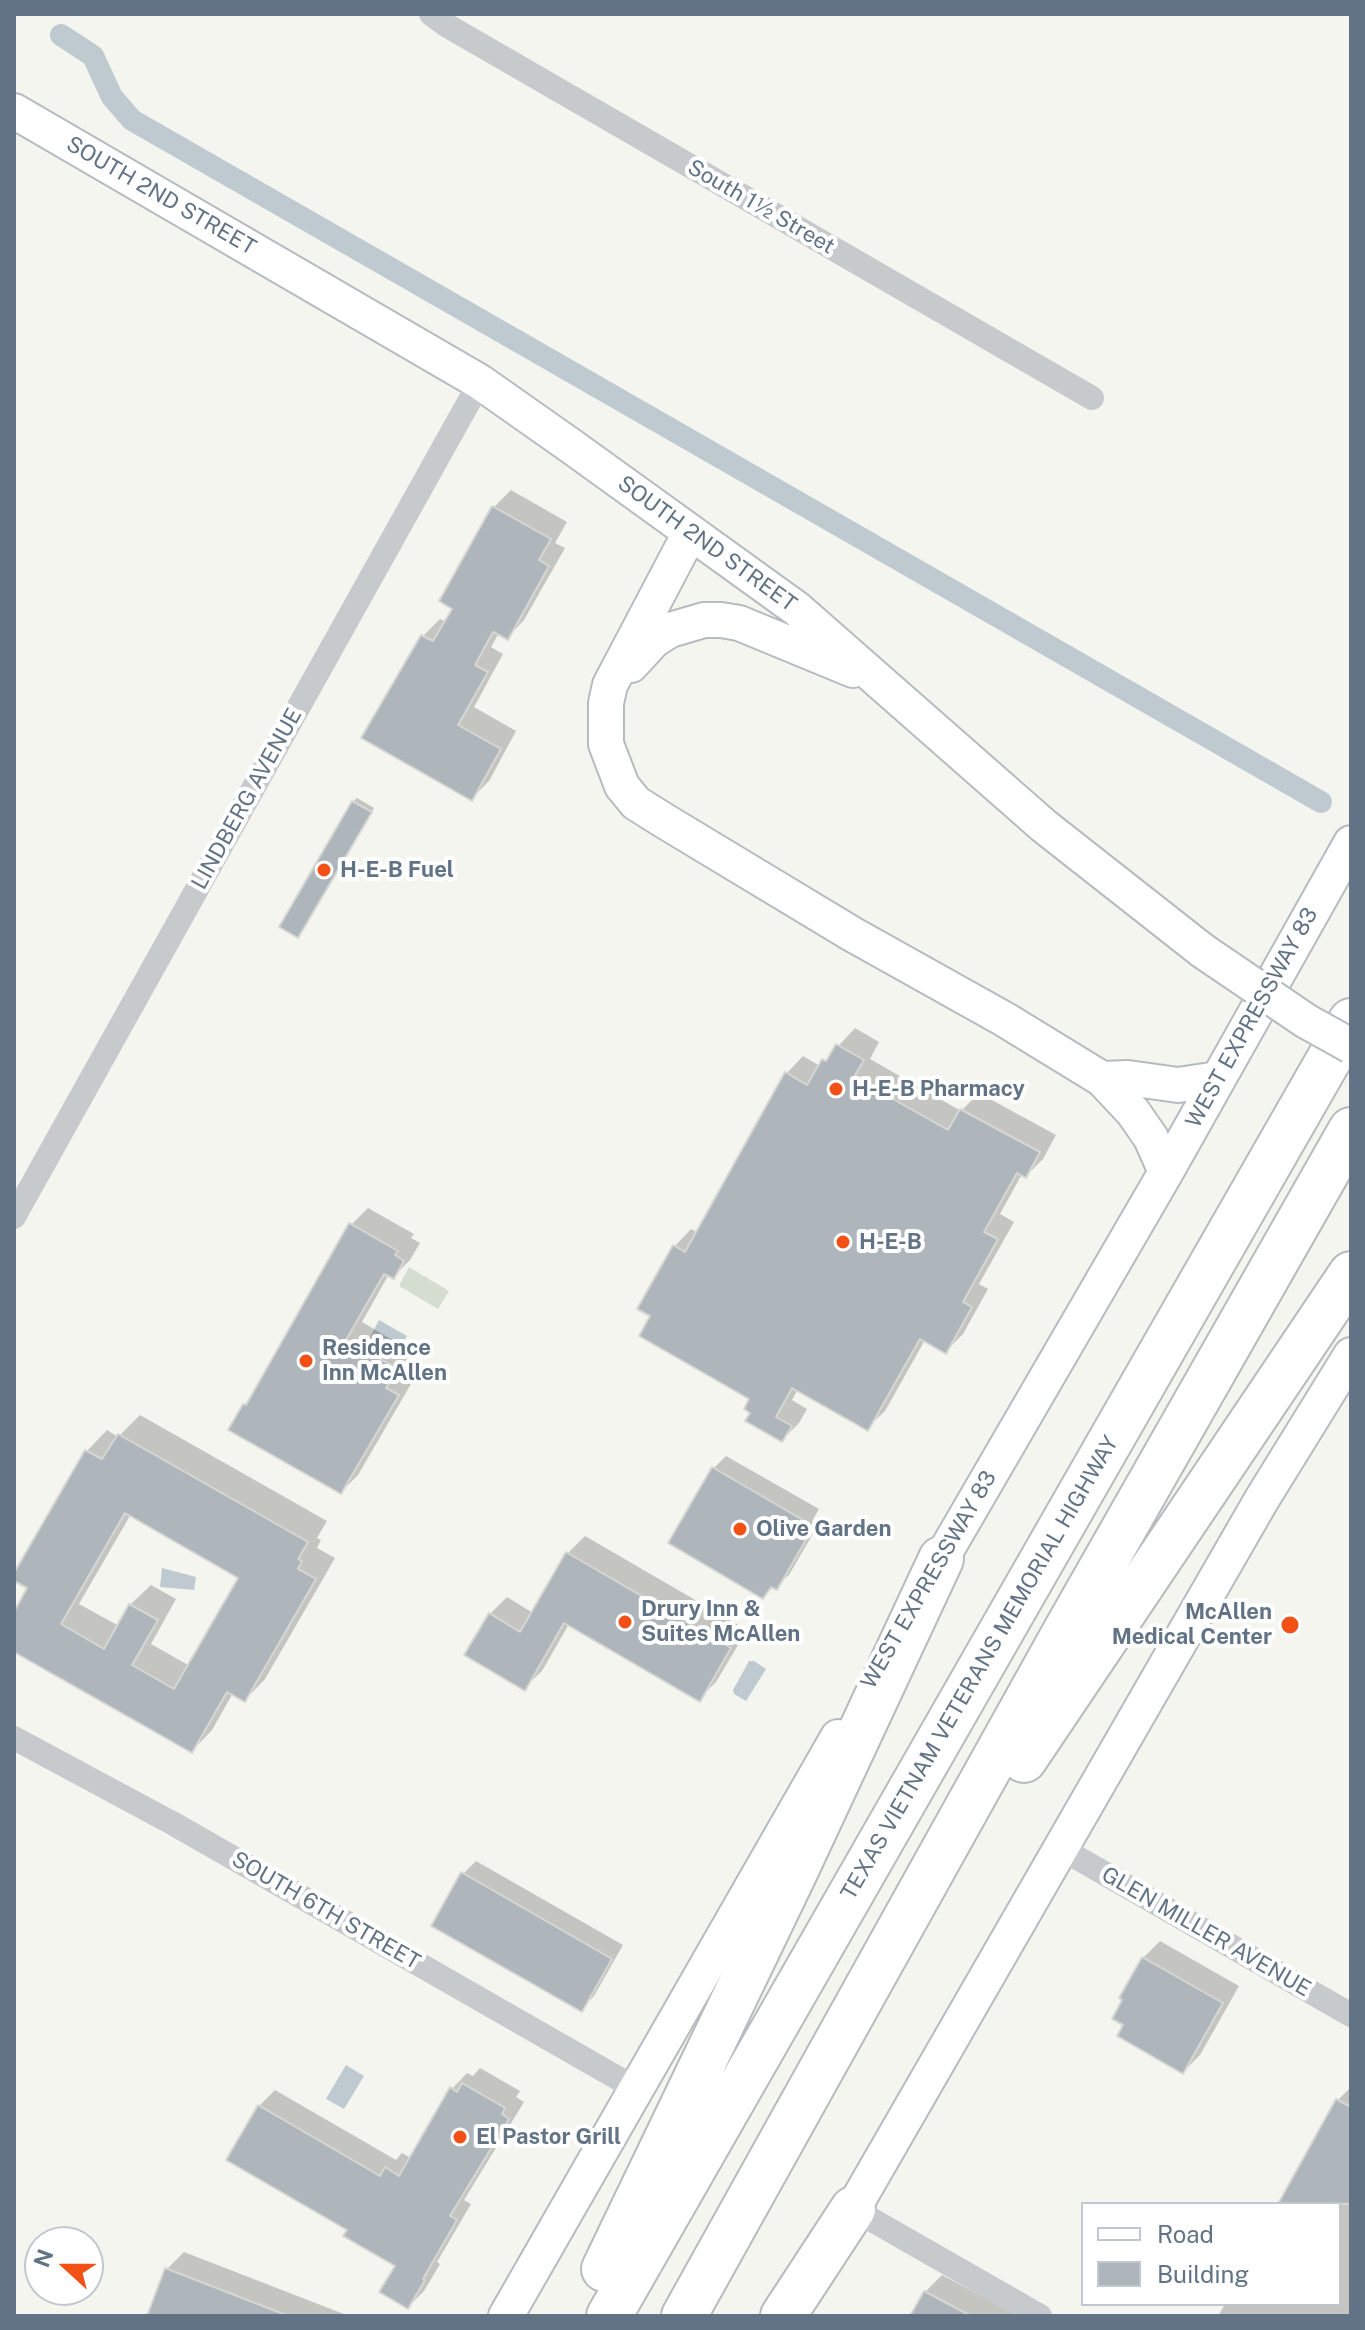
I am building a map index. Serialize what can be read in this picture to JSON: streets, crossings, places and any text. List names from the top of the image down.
{
  "streets": {
    "highway": ["TEXAS VIETNAM VETERANS MEMORIAL HIGHWAY"],
    "main road": ["SOUTH 2ND STREET", "WEST EXPRESSWAY 83"],
    "street": [
      "South 1½ Street",
      "LINDBERG AVENUE",
      "SOUTH 6TH STREET",
      "GLEN MILLER AVENUE"
    ]
  },
  "crossings": [
    ["SOUTH 2ND STREET", "LINDBERG AVENUE"],
    ["WEST EXPRESSWAY 83", "SOUTH 6TH STREET"]
  ],
  "places": [
    "H-E-B Fuel",
    "H-E-B Pharmacy",
    "H-E-B",
    "Residence Inn McAllen",
    "Olive Garden",
    "Drury Inn & Suites McAllen",
    "McAllen Medical Center",
    "El Pastor Grill"
  ],
  "legend": ["Road", "Building"],
  "north": "left"
}
